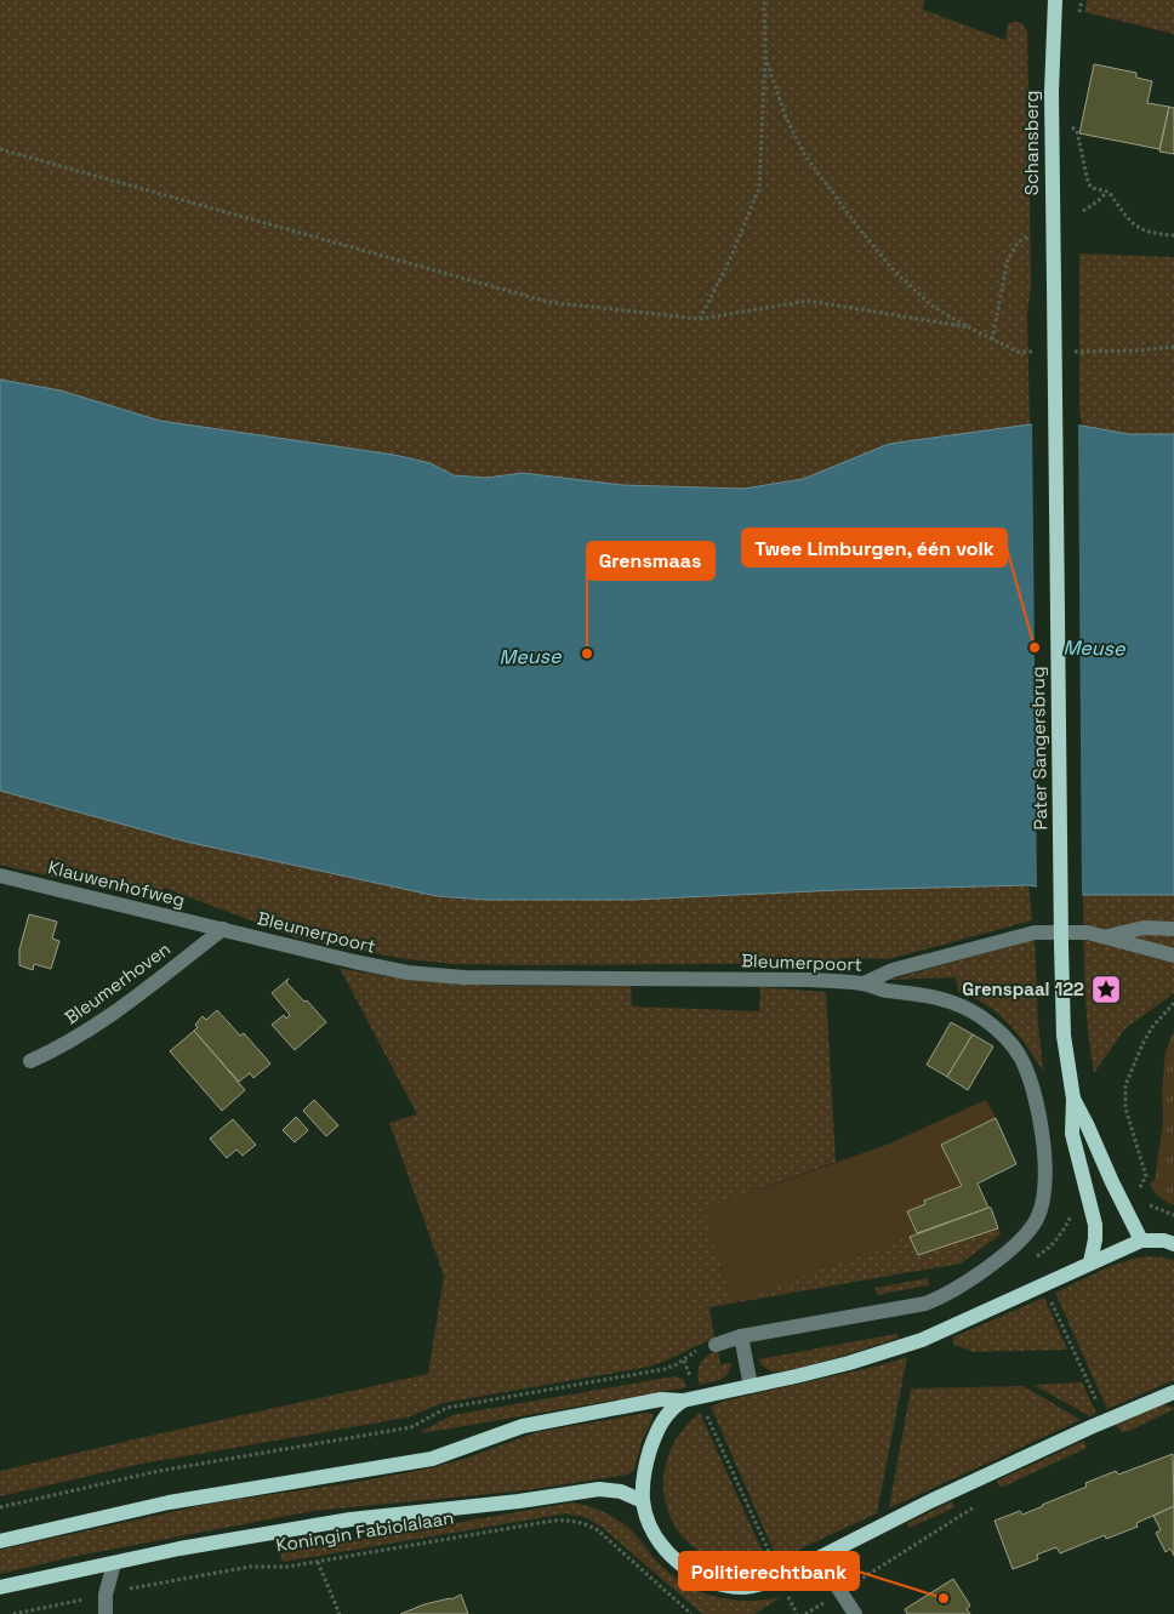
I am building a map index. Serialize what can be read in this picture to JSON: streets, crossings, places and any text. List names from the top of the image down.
{
  "streets": {
    "main road": ["Schansberg", "Pater Sangersbrug", "Koningin Fabiolalaan"],
    "street": ["Klauwenhofweg", "Bleumerpoort", "Bleumerhoven"]
  },
  "crossings": [
    ["Schansberg", "Pater Sangersbrug"],
    ["Klauwenhofweg", "Bleumerpoort"],
    ["Klauwenhofweg", "Bleumerhoven"],
    ["Bleumerpoort", "Bleumerhoven"]
  ],
  "water": ["Meuse"],
  "places": {
    "other": ["Twee Limburgen, één volk", "Grensmaas", "Politierechtbank"],
    "place": ["Grenspaal 122"]
  }
}
